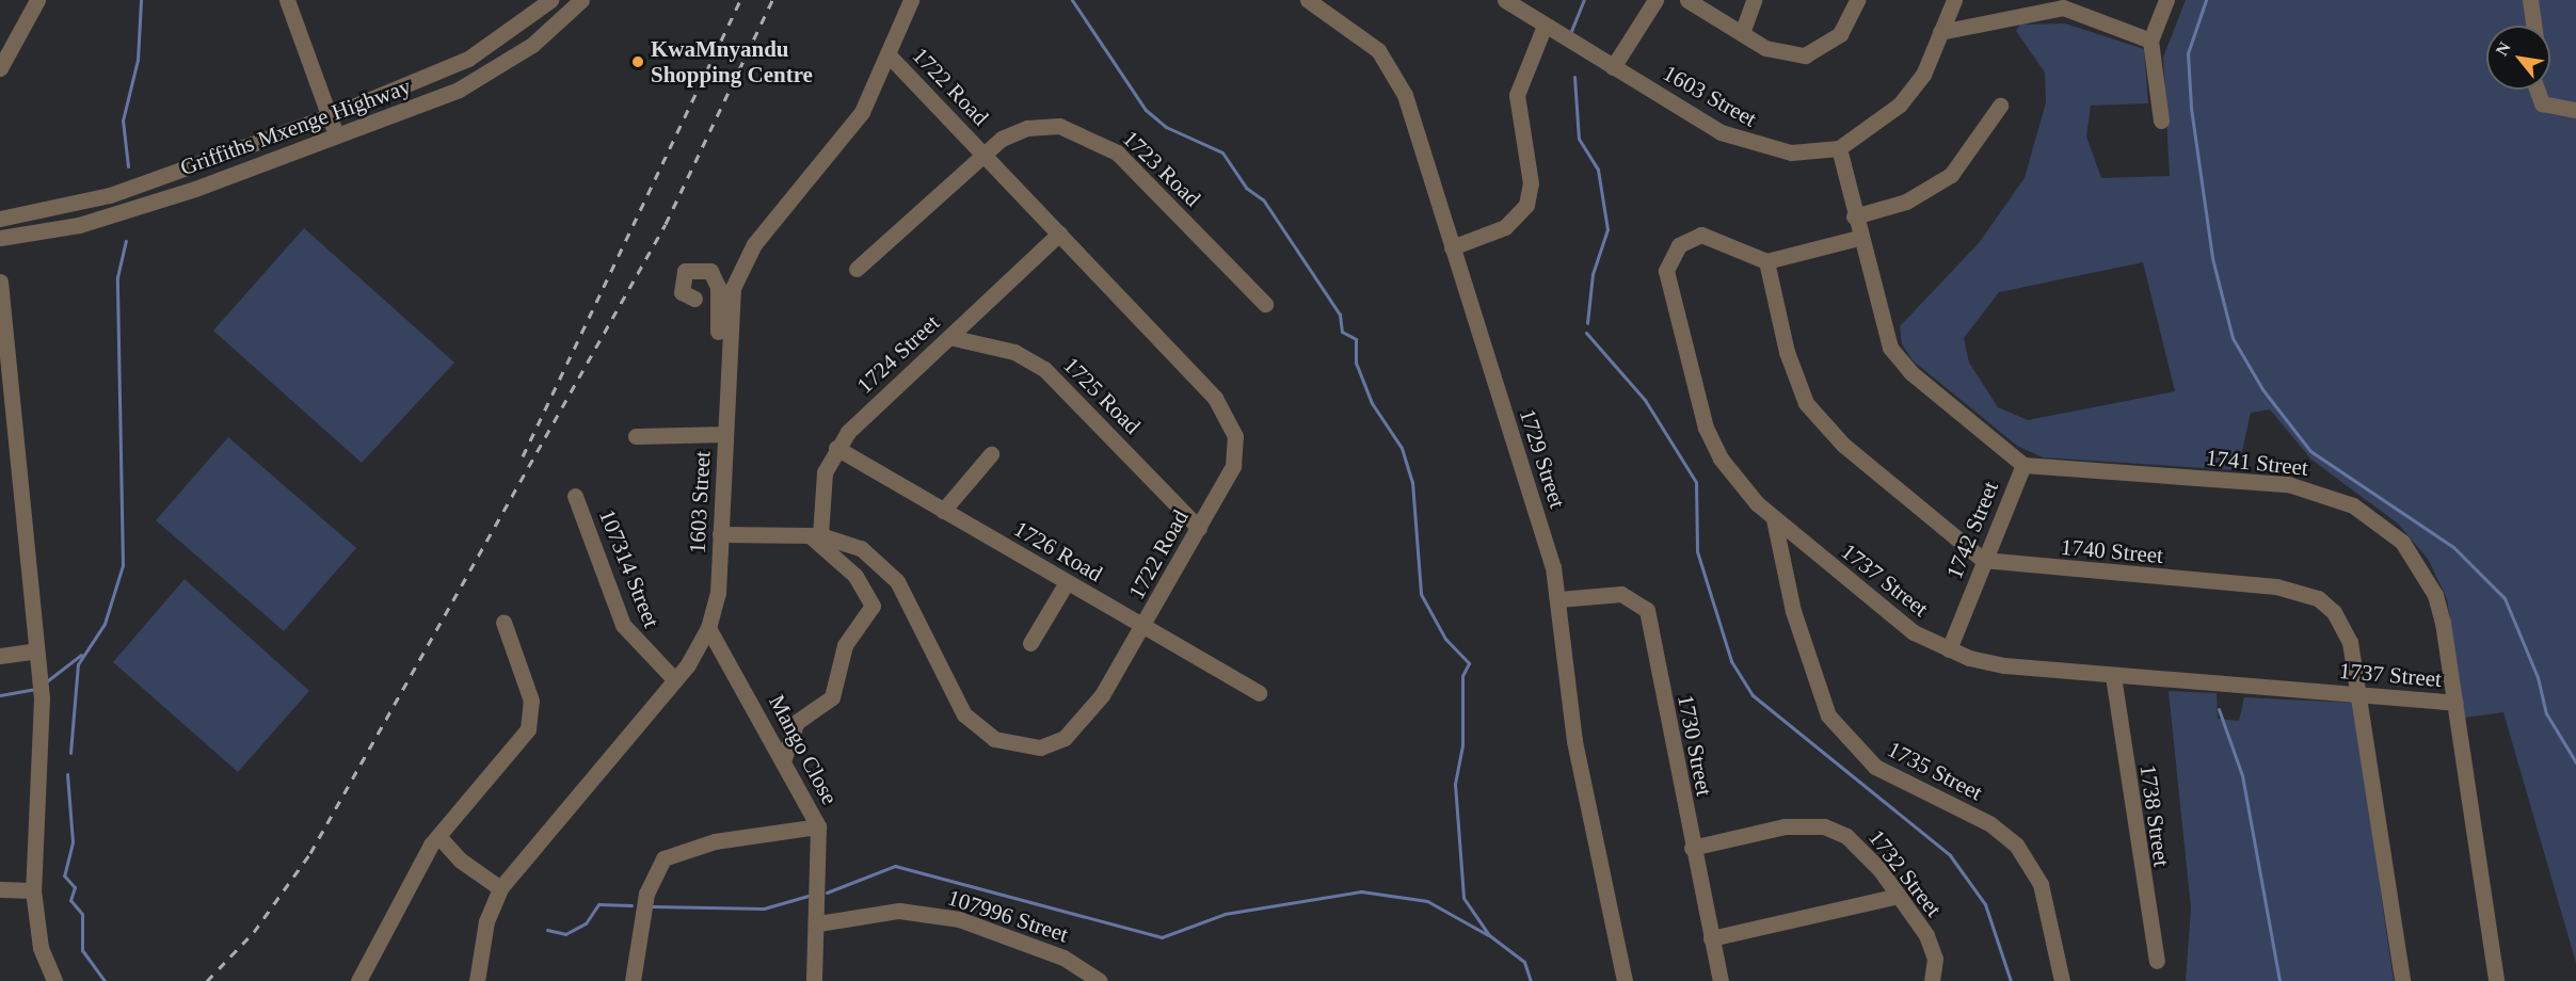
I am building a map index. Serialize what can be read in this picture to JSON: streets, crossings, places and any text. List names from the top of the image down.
{
  "streets": {
    "street": [
      "1722 Road",
      "1603 Street",
      "Griffiths Mxenge Highway",
      "1723 Road",
      "1724 Street",
      "1725 Road",
      "1729 Street",
      "1741 Street",
      "1742 Street",
      "1726 Road",
      "1740 Street",
      "107314 Street",
      "1737 Street",
      "1730 Street",
      "Mango Close",
      "1735 Street",
      "1738 Street",
      "1732 Street",
      "107996 Street"
    ]
  },
  "crossings": [
    ["1722 Road", "1603 Street"],
    ["1722 Road", "1723 Road"],
    ["1722 Road", "1724 Street"],
    ["1722 Road", "1725 Road"],
    ["1722 Road", "1726 Road"],
    ["1603 Street", "107314 Street"],
    ["1603 Street", "Mango Close"],
    ["1724 Street", "1725 Road"],
    ["1724 Street", "1726 Road"],
    ["1729 Street", "1730 Street"],
    ["1741 Street", "1742 Street"],
    ["1741 Street", "1737 Street"],
    ["1742 Street", "1740 Street"],
    ["1742 Street", "1737 Street"],
    ["1740 Street", "1737 Street"],
    ["1737 Street", "1735 Street"],
    ["1737 Street", "1738 Street"],
    ["1730 Street", "1732 Street"],
    ["Mango Close", "107996 Street"]
  ],
  "places": ["KwaMnyandu Shopping Centre"],
  "north": "top left"
}
